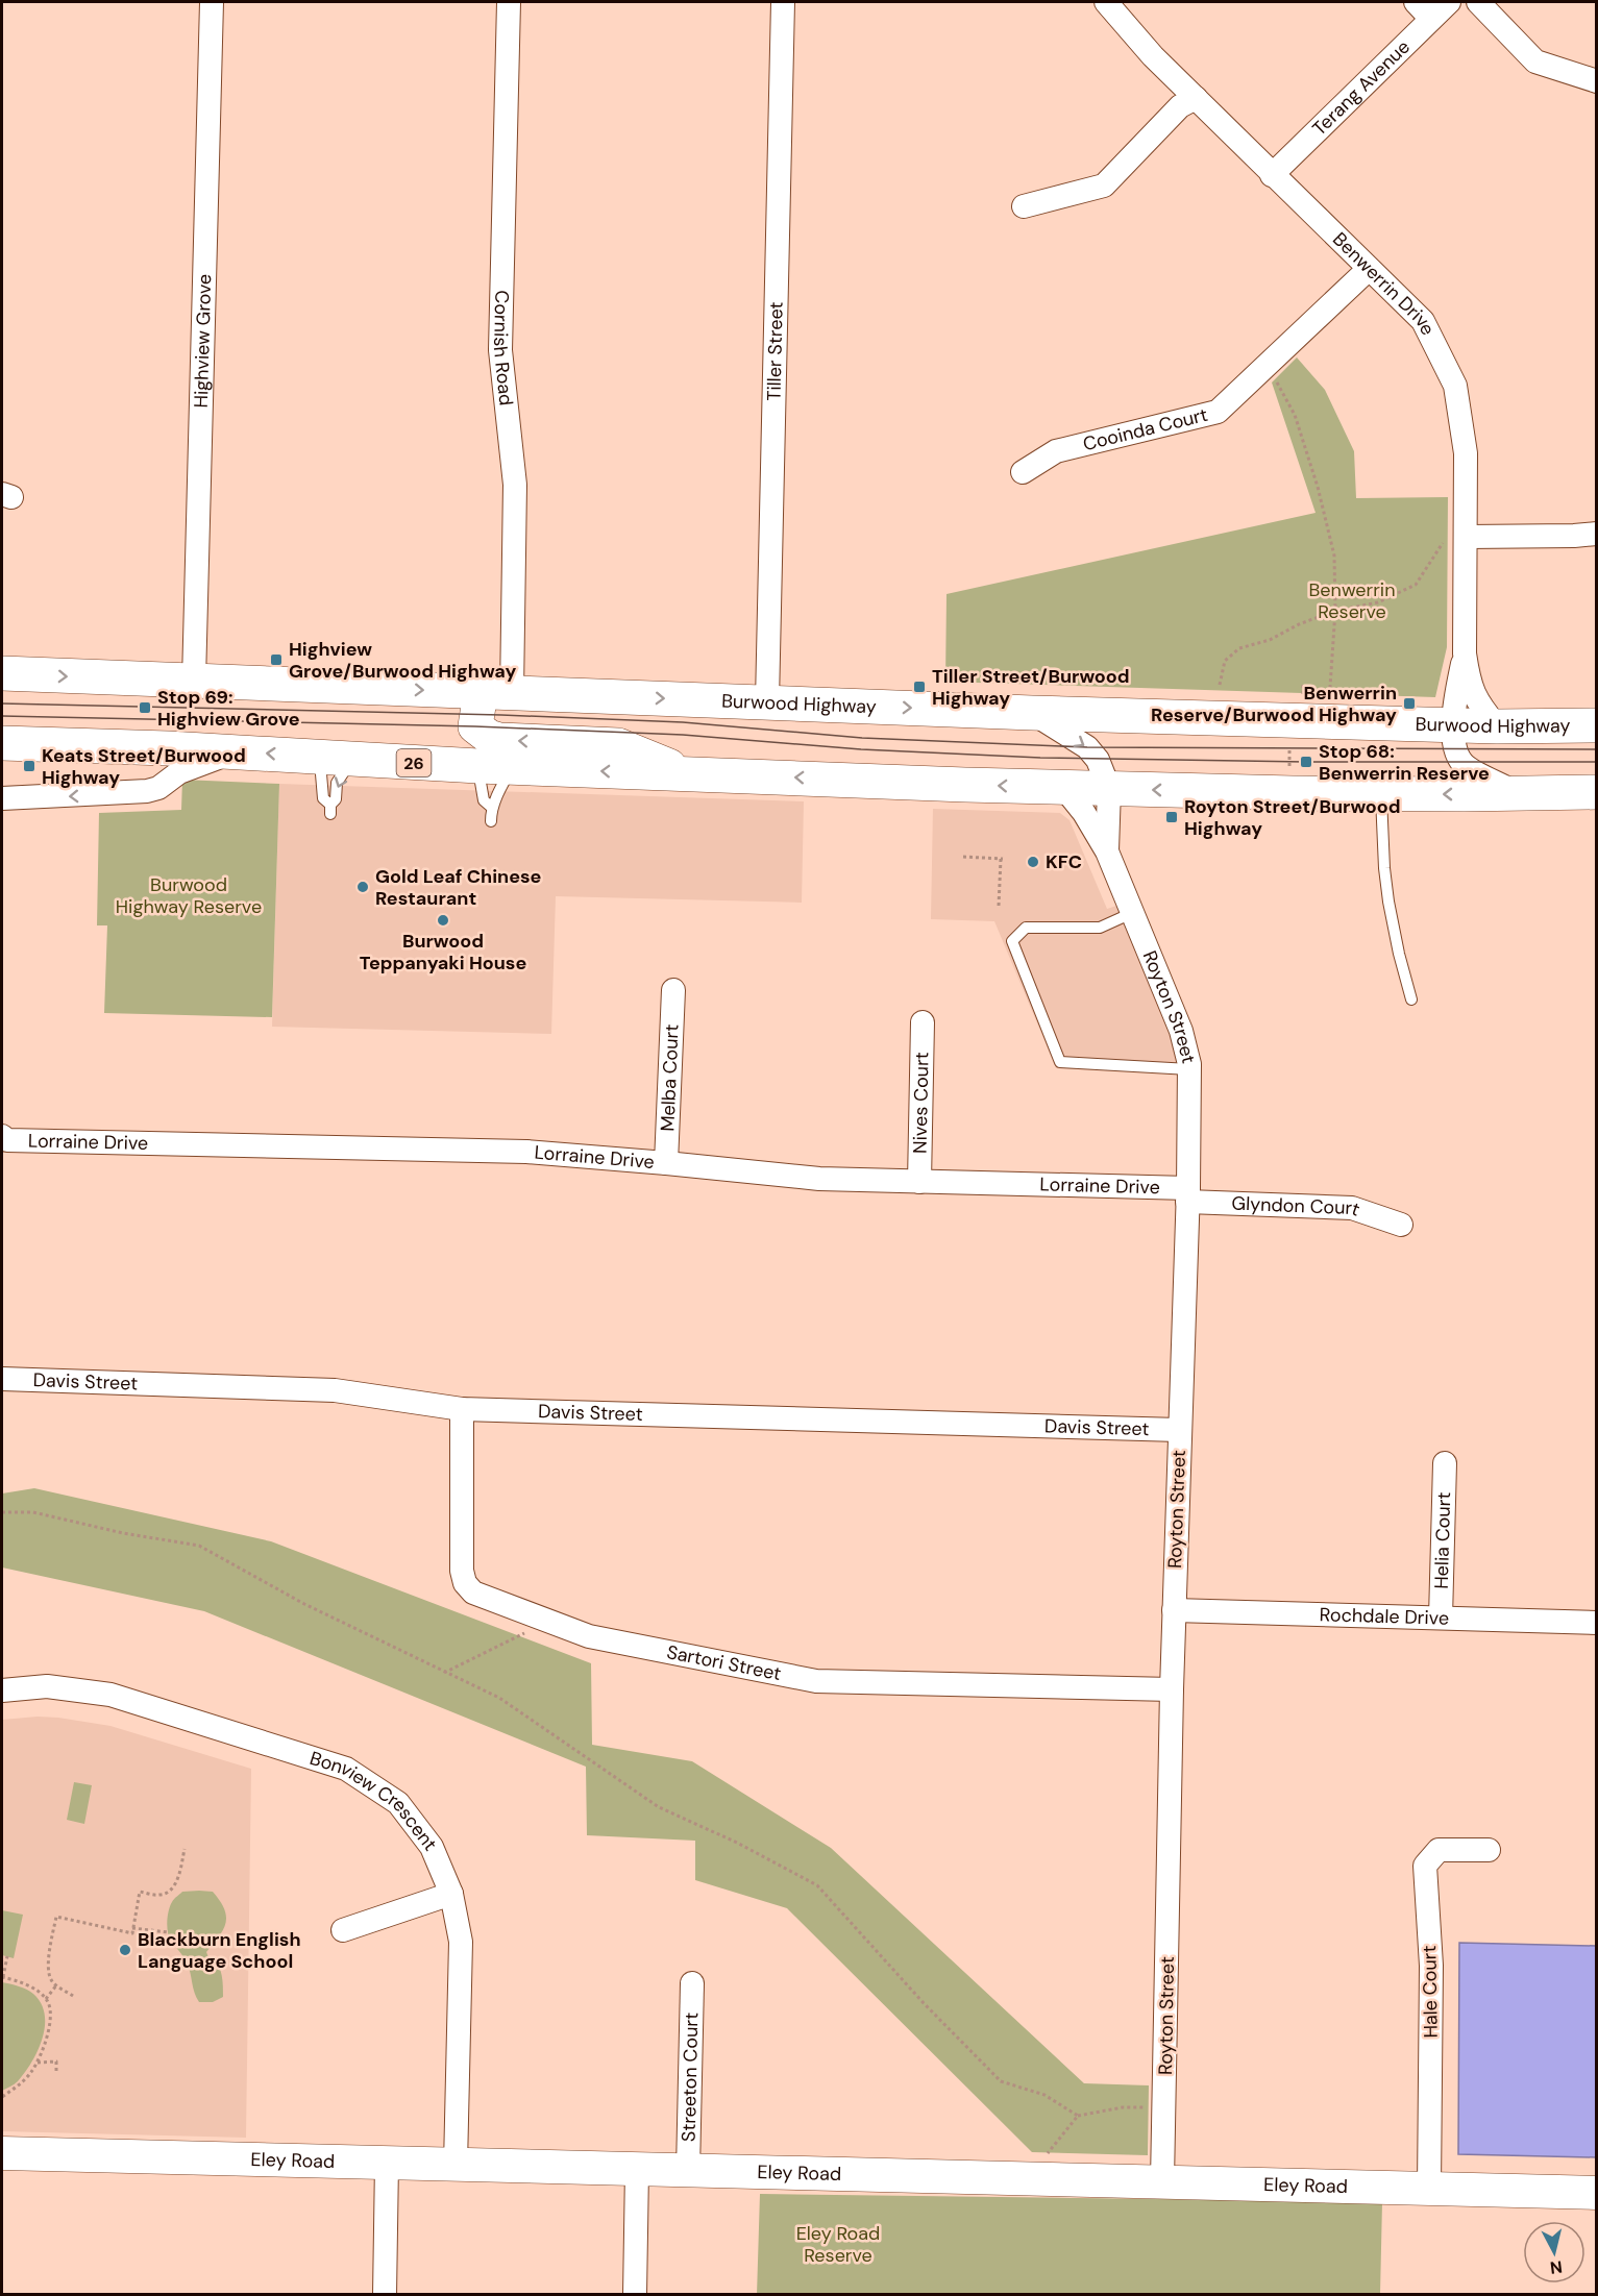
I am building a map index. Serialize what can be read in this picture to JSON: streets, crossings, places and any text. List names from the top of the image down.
{
  "streets": {
    "highway": ["Burwood Highway", "26"],
    "main road": ["Eley Road"],
    "street": [
      "Terang Avenue",
      "Benwerrin Drive",
      "Highview Grove",
      "Cornish Road",
      "Tiller Street",
      "Cooinda Court",
      "Royton Street",
      "Melba Court",
      "Nives Court",
      "Lorraine Drive",
      "Glyndon Court",
      "Davis Street",
      "Helia Court",
      "Rochdale Drive",
      "Sartori Street",
      "Bonview Crescent",
      "Hale Court",
      "Streeton Court"
    ]
  },
  "crossings": [
    ["Terang Avenue", "Benwerrin Drive"],
    ["Benwerrin Drive", "Cooinda Court"],
    ["Benwerrin Drive", "Burwood Highway"],
    ["Benwerrin Drive", "26"],
    ["Highview Grove", "Burwood Highway"],
    ["Cornish Road", "Burwood Highway"],
    ["Tiller Street", "Burwood Highway"],
    ["Burwood Highway", "Royton Street"],
    ["26", "Royton Street"],
    ["Royton Street", "Lorraine Drive"],
    ["Royton Street", "Glyndon Court"],
    ["Royton Street", "Davis Street"],
    ["Royton Street", "Rochdale Drive"],
    ["Royton Street", "Sartori Street"],
    ["Royton Street", "Eley Road"],
    ["Melba Court", "Lorraine Drive"],
    ["Nives Court", "Lorraine Drive"],
    ["Lorraine Drive", "Glyndon Court"],
    ["Davis Street", "Sartori Street"],
    ["Helia Court", "Rochdale Drive"],
    ["Bonview Crescent", "Eley Road"],
    ["Hale Court", "Eley Road"],
    ["Streeton Court", "Eley Road"]
  ],
  "parks": ["Benwerrin Reserve", "Burwood Highway Reserve", "Eley Road Reserve"],
  "places": {
    "transit": [
      "Highview Grove/Burwood Highway",
      "Tiller Street/Burwood Highway",
      "Benwerrin Reserve/Burwood Highway",
      "Stop 69: Highview Grove",
      "Stop 68: Benwerrin Reserve",
      "Keats Street/Burwood Highway",
      "Royton Street/Burwood Highway"
    ],
    "other": [
      "KFC",
      "Gold Leaf Chinese Restaurant",
      "Burwood Teppanyaki House",
      "Blackburn English Language School"
    ]
  },
  "north": "bottom"
}
